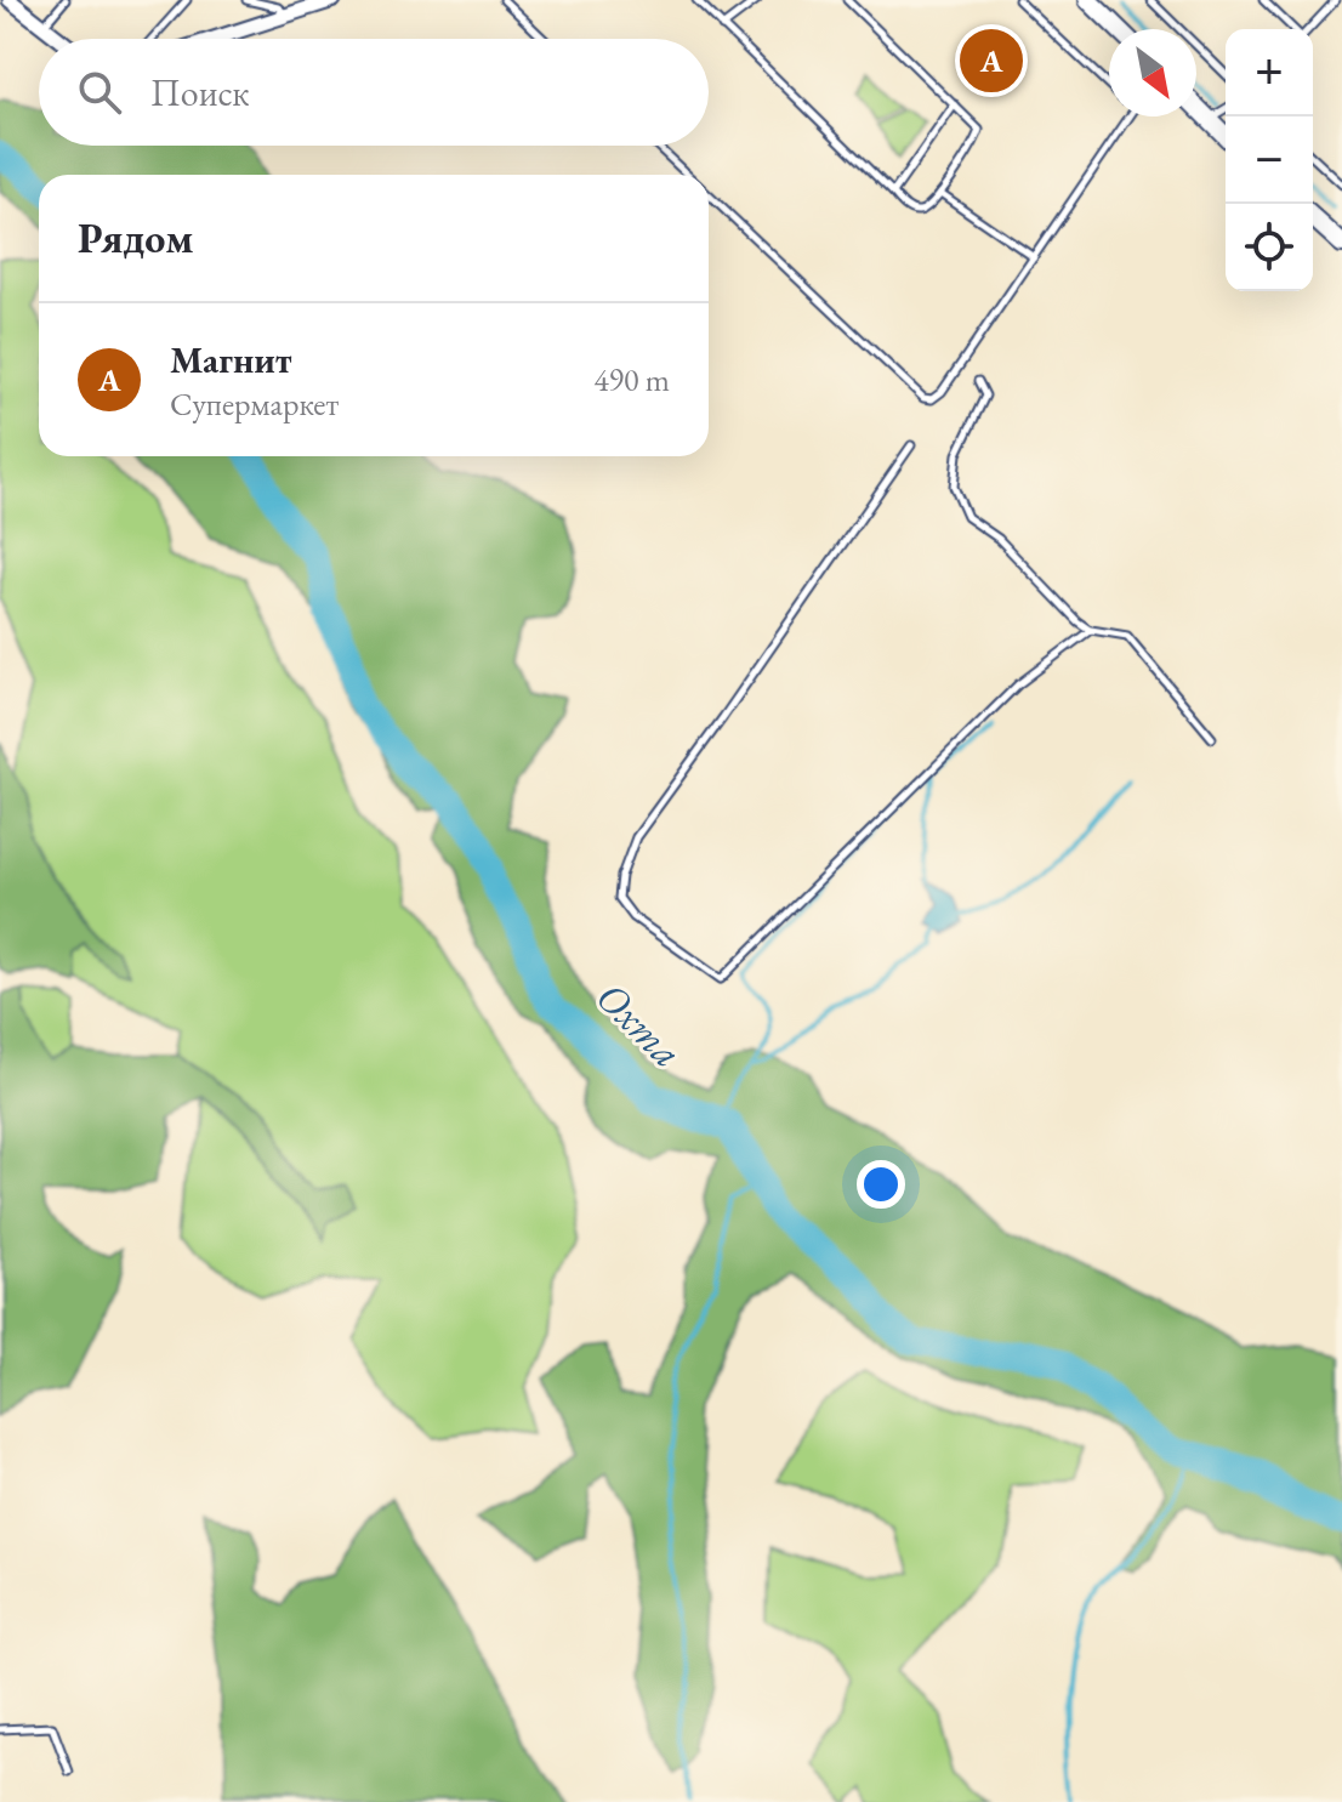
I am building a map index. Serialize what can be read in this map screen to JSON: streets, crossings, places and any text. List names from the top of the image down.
{
  "water": ["Охта"],
  "north": "bottom right",
  "page": {
    "pins": "A",
    "map_buttons": ["+", "−"],
    "search": "Поиск",
    "heading": "Рядом",
    "list": [
      {
        "mark": "A",
        "name": "Магнит",
        "note": "Супермаркет",
        "value": "490 m"
      }
    ]
  }
}
